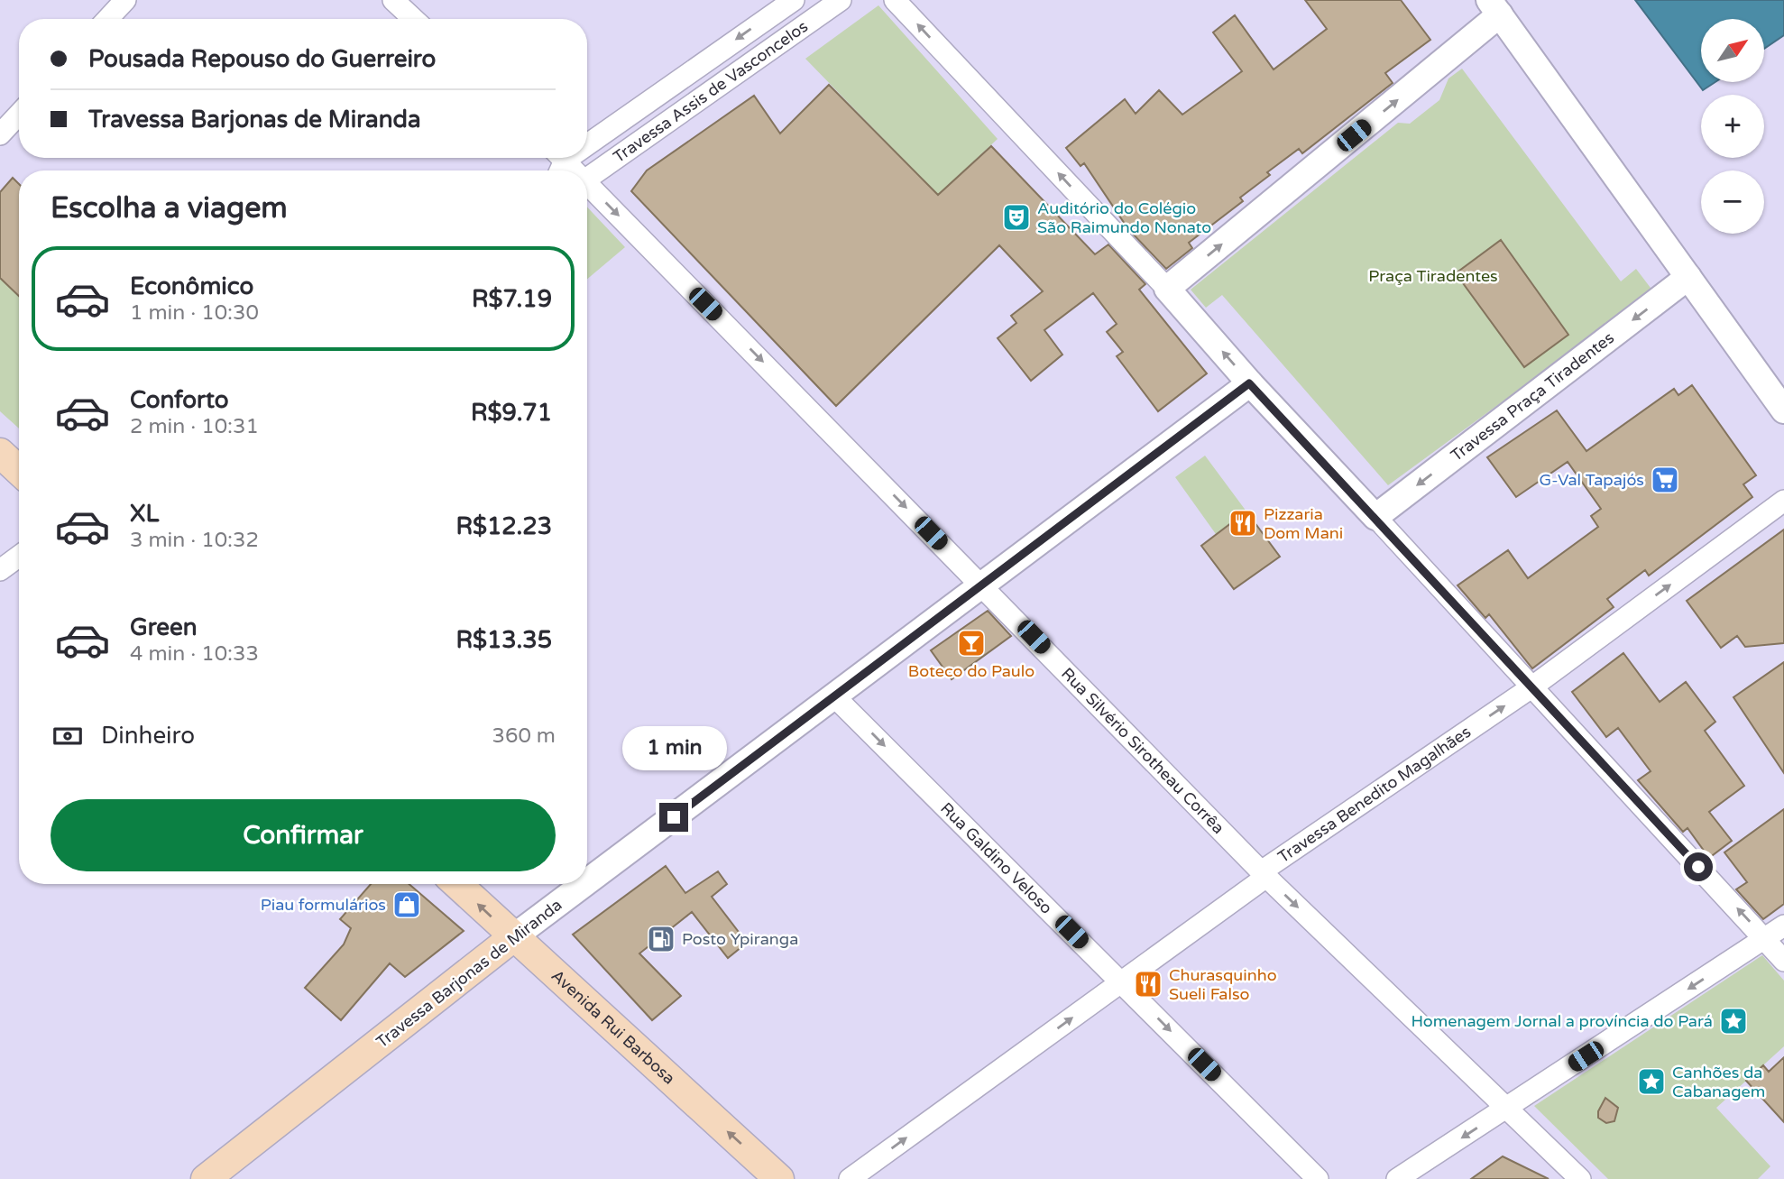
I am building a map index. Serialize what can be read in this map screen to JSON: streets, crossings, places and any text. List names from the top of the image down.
{
  "streets": {
    "main road": ["Travessa Barjonas de Miranda", "Avenida Rui Barbosa"],
    "street": [
      "Travessa Assis de Vasconcelos",
      "Travessa Praça Tiradentes",
      "Rua Silvério Sirotheau Corrêa",
      "Travessa Benedito Magalhães",
      "Rua Galdino Veloso"
    ]
  },
  "crossings": [
    ["Rua Silvério Sirotheau Corrêa", "Travessa Benedito Magalhães"],
    ["Rua Silvério Sirotheau Corrêa", "Travessa Barjonas de Miranda"],
    ["Travessa Benedito Magalhães", "Rua Galdino Veloso"],
    ["Rua Galdino Veloso", "Travessa Barjonas de Miranda"],
    ["Travessa Barjonas de Miranda", "Avenida Rui Barbosa"]
  ],
  "one_way": [
    "Travessa Praça Tiradentes",
    "Rua Silvério Sirotheau Corrêa",
    "Travessa Benedito Magalhães",
    "Rua Galdino Veloso",
    "Avenida Rui Barbosa"
  ],
  "parks": ["Praça Tiradentes"],
  "places": {
    "theatre": ["Auditório do Colégio São Raimundo Nonato"],
    "supermarket": ["G-Val Tapajós"],
    "restaurant": ["Pizzaria Dom Mani", "Churasquinho Sueli Falso"],
    "bar": ["Boteco do Paulo"],
    "shop": ["Piau formulários"],
    "fuel station": ["Posto Ypiranga"],
    "place": ["Homenagem Jornal a província do Pará", "Canhões da Cabanagem"]
  },
  "north": "top right",
  "page": {
    "map_buttons": ["+", "−"],
    "banner": ["Pousada Repouso do Guerreiro", "Travessa Barjonas de Miranda"],
    "heading": "Escolha a viagem",
    "list": [
      {
        "name": "Econômico",
        "note": "1 min · 10:30",
        "value": "R$7.19"
      },
      {
        "name": "Conforto",
        "note": "2 min · 10:31",
        "value": "R$9.71"
      },
      {
        "name": "XL",
        "note": "3 min · 10:32",
        "value": "R$12.23"
      },
      {
        "name": "Green",
        "note": "4 min · 10:33",
        "value": "R$13.35"
      }
    ],
    "pay": ["Dinheiro", "360 m"],
    "bubble": "1 min",
    "buttons": "Confirmar"
  }
}
